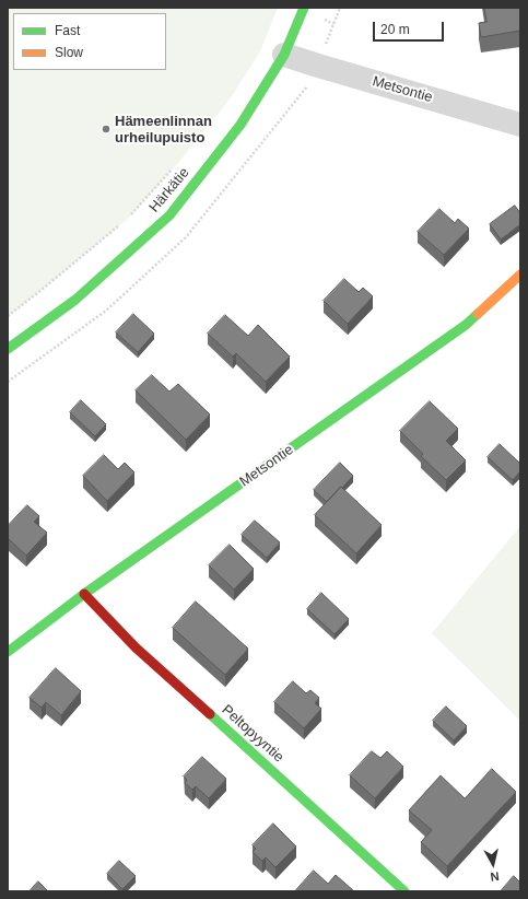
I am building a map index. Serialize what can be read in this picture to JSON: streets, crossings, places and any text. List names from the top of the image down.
{
  "streets": {
    "street": ["Metsontie", "Härkätie", "Peltopyyntie"]
  },
  "crossings": [
    ["Metsontie", "Härkätie"],
    ["Metsontie", "Peltopyyntie"]
  ],
  "places": ["Hämeenlinnan urheilupuisto"],
  "legend": ["Fast", "Slow"],
  "scale_bar": "20 m",
  "north": "bottom"
}
